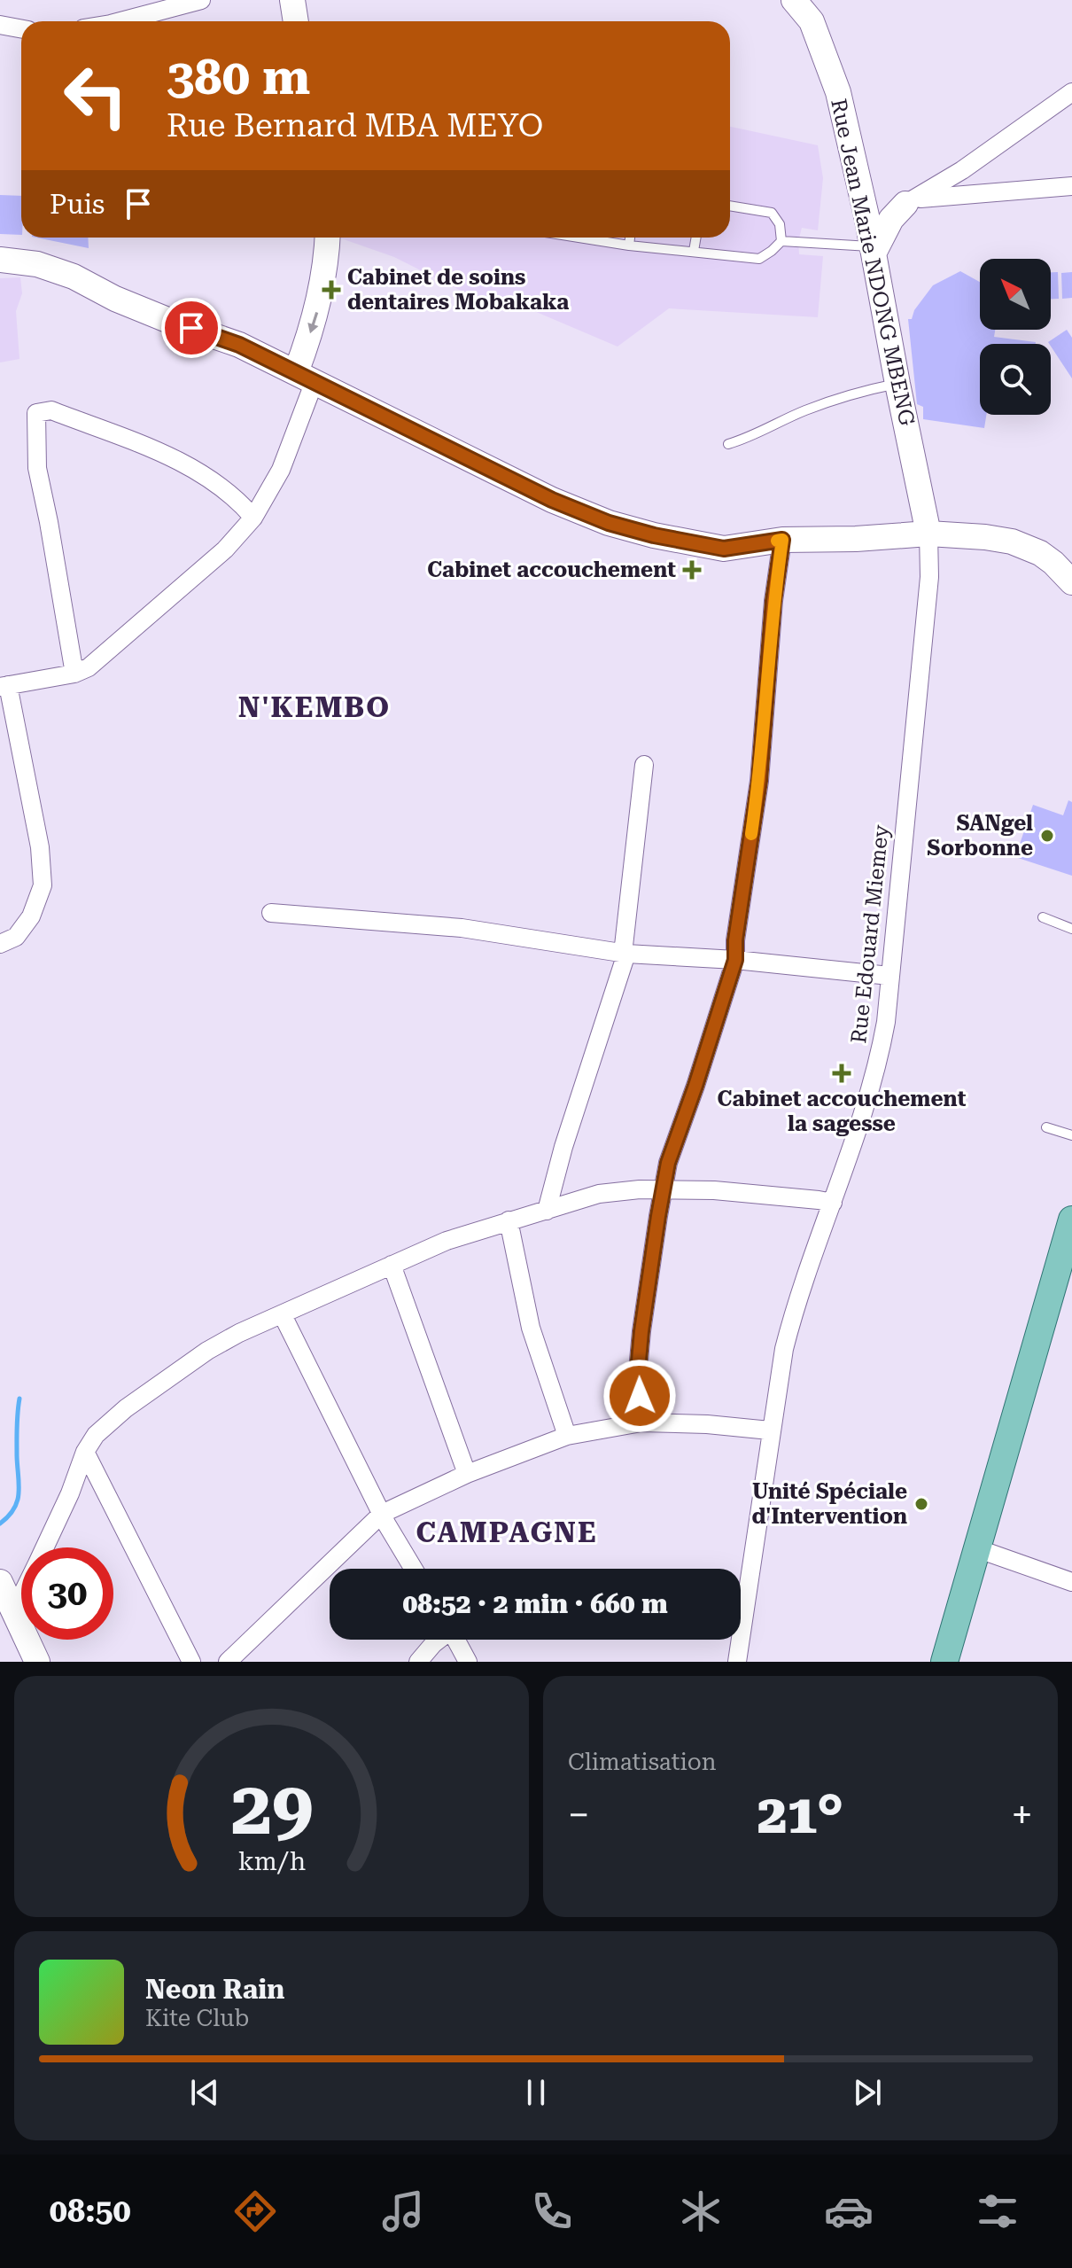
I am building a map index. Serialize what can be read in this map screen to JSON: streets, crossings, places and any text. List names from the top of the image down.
{
  "streets": {
    "main road": ["Rue Jean Marie NDONG MBENG"],
    "street": ["Rue Edouard Miemey"]
  },
  "crossings": [
    ["Rue Jean Marie NDONG MBENG", "Rue Edouard Miemey"]
  ],
  "districts": ["N'KEMBO", "CAMPAGNE"],
  "places": {
    "health": ["Cabinet de soins dentaires Mobakaka", "Cabinet accouchement", "Cabinet accouchement la sagesse"],
    "other": ["SANgel Sorbonne", "Unité Spéciale d'Intervention"]
  },
  "north": "top left",
  "page": {
    "turn": ["380 m", "Rue Bernard MBA MEYO"],
    "then": "Puis",
    "limit": "30",
    "trip": "08:52 · 2 min · 660 m",
    "tile": "Climatisation",
    "heat": ["−", "21°", "+"],
    "song": ["Neon Rain", "Kite Club"],
    "tabs": "08:50",
    "gauge": ["29", "km/h"]
  }
}
